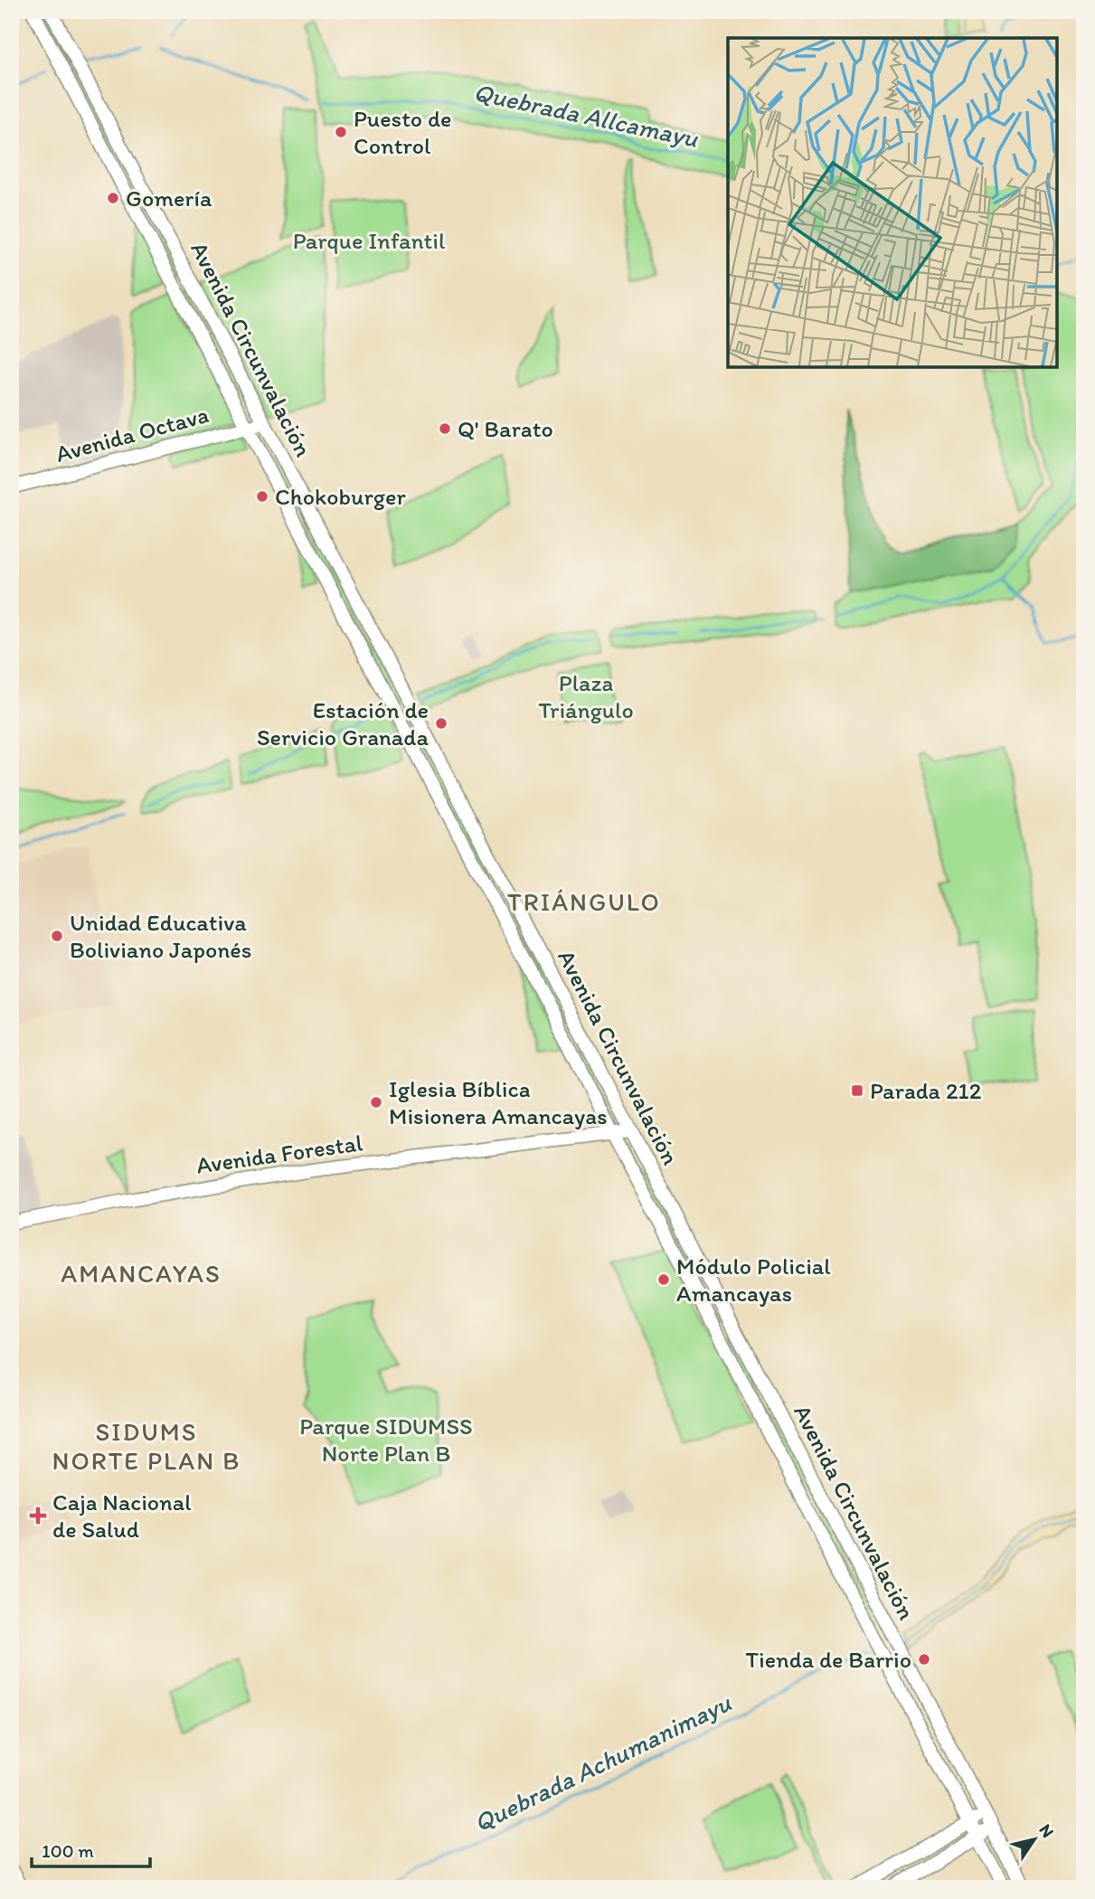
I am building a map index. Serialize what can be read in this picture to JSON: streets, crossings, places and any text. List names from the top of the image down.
{
  "streets": {
    "main road": ["Avenida Circunvalación", "Avenida Octava", "Avenida Forestal"]
  },
  "crossings": [
    ["Avenida Circunvalación", "Avenida Octava"],
    ["Avenida Circunvalación", "Avenida Forestal"]
  ],
  "districts": ["TRIÁNGULO", "AMANCAYAS", "SIDUMS NORTE PLAN B"],
  "water": ["Quebrada Allcamayu", "Quebrada Achumanimayu"],
  "parks": ["Parque Infantil", "Plaza Triángulo", "Parque SIDUMSS Norte Plan B"],
  "places": {
    "other": [
      "Puesto de Control",
      "Gomería",
      "Q' Barato",
      "Chokoburger",
      "Estación de Servicio Granada",
      "Unidad Educativa Boliviano Japonés",
      "Iglesia Bíblica Misionera Amancayas",
      "Módulo Policial Amancayas",
      "Tienda de Barrio"
    ],
    "transit": ["Parada 212"],
    "health": ["Caja Nacional de Salud"]
  },
  "scale_bar": "100 m",
  "north": "top right"
}
